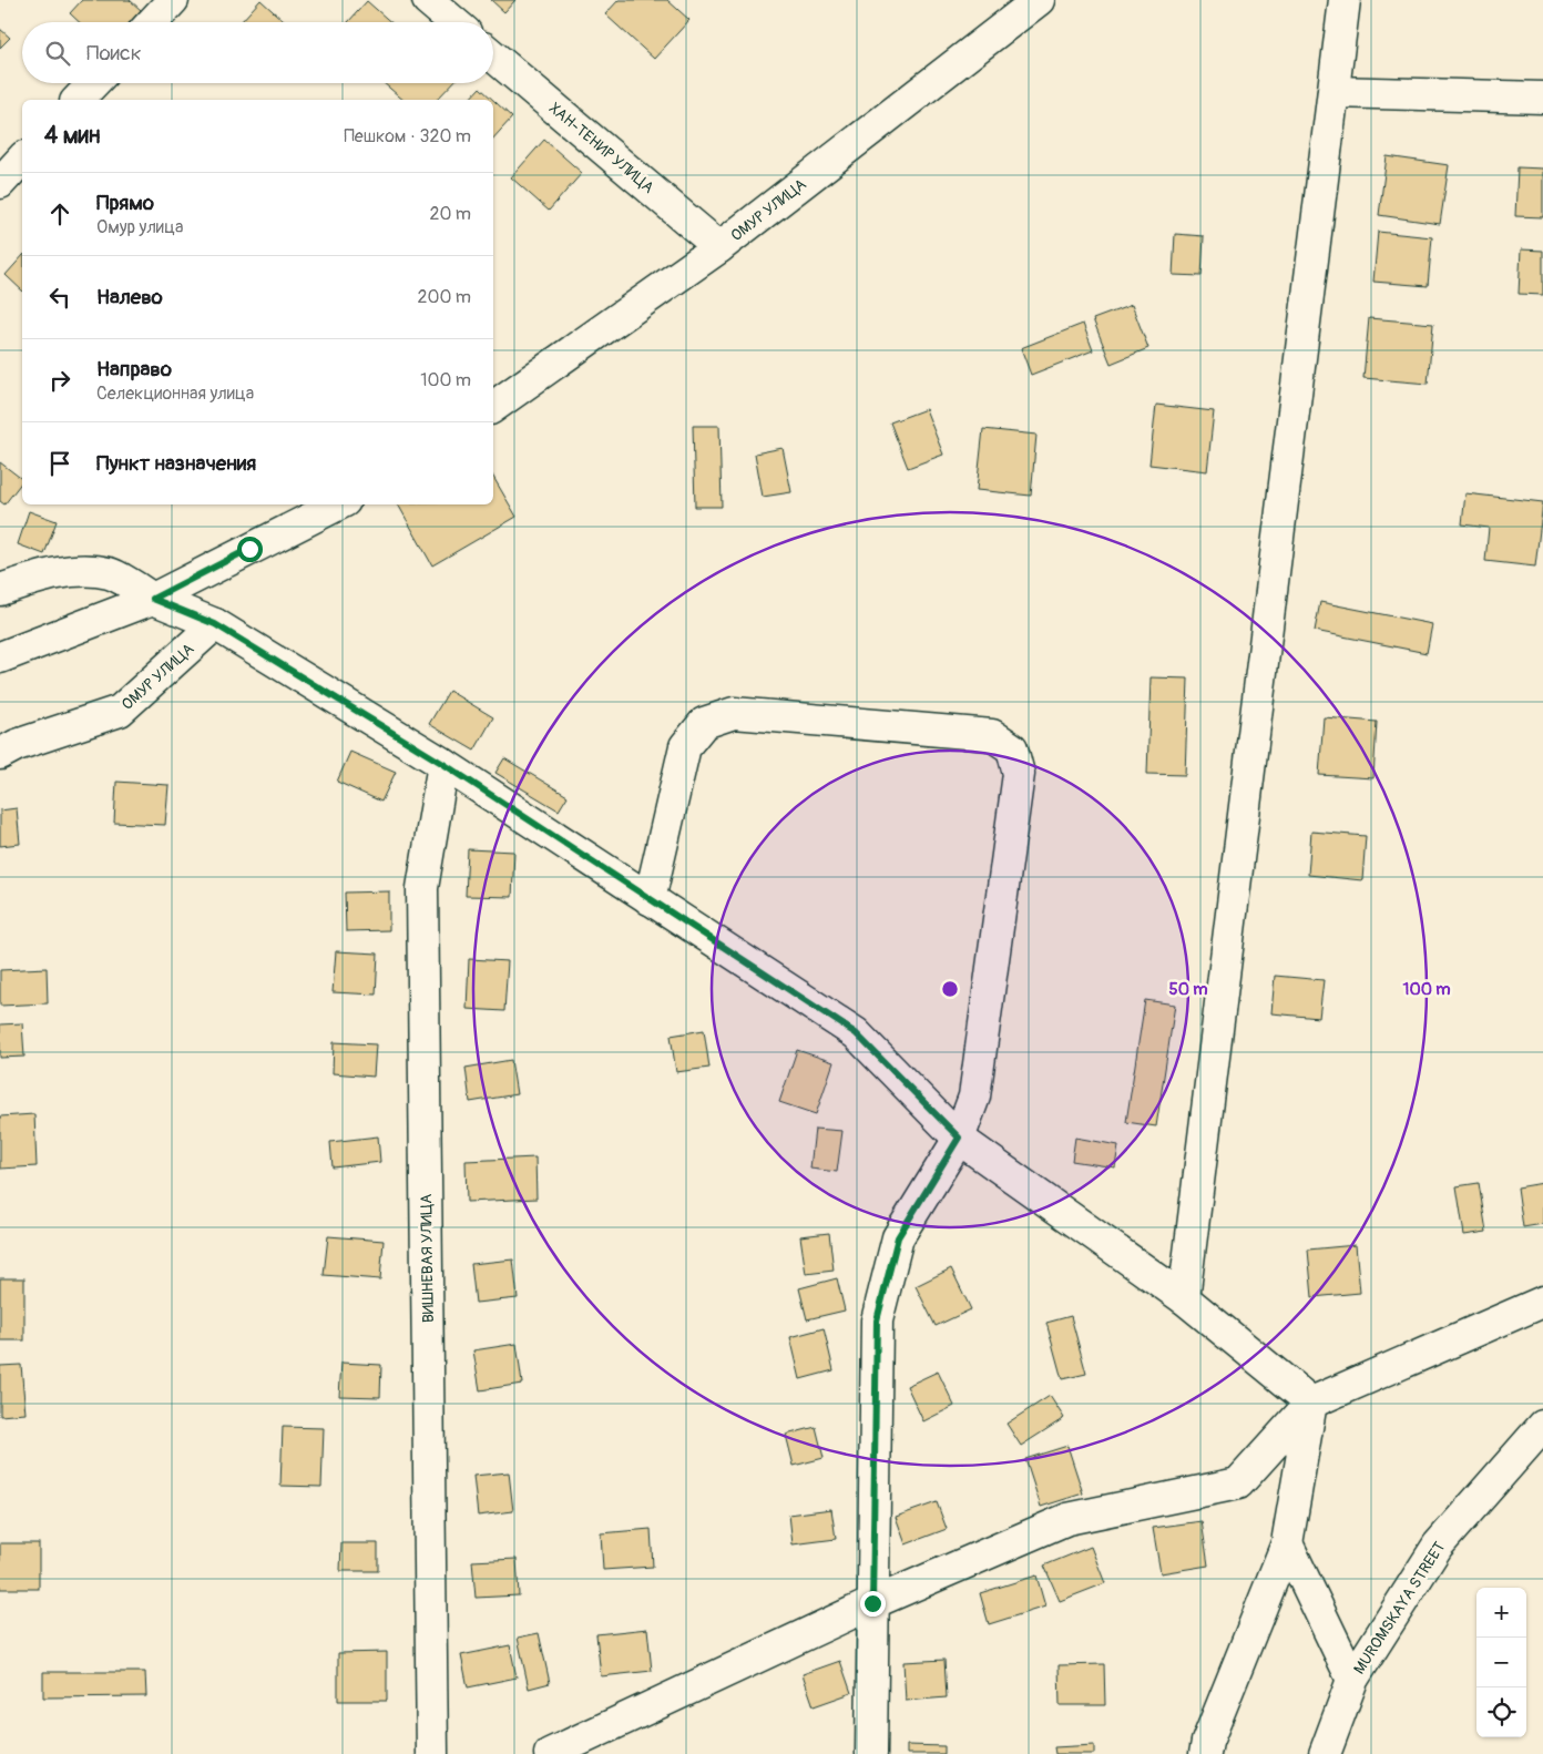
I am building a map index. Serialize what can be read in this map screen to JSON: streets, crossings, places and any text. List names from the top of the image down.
{
  "streets": {
    "street": [
      "ХАН-ТЕНИР УЛИЦА",
      "ОМУР УЛИЦА",
      "ВИШНЕВАЯ УЛИЦА",
      "MUROMSKAYA STREET"
    ]
  },
  "crossings": [
    ["ХАН-ТЕНИР УЛИЦА", "ОМУР УЛИЦА"]
  ],
  "page": {
    "search": "Поиск",
    "heading": ["4 мин", "Пешком · 320 m"],
    "list": [
      ["Прямо", "Омур улица", "20 m"],
      ["Налево", "200 m"],
      ["Направо", "Селекционная улица", "100 m"],
      "Пункт назначения"
    ],
    "map_buttons": ["+", "−"]
  },
  "rings": ["50 m", "100 m"]
}
